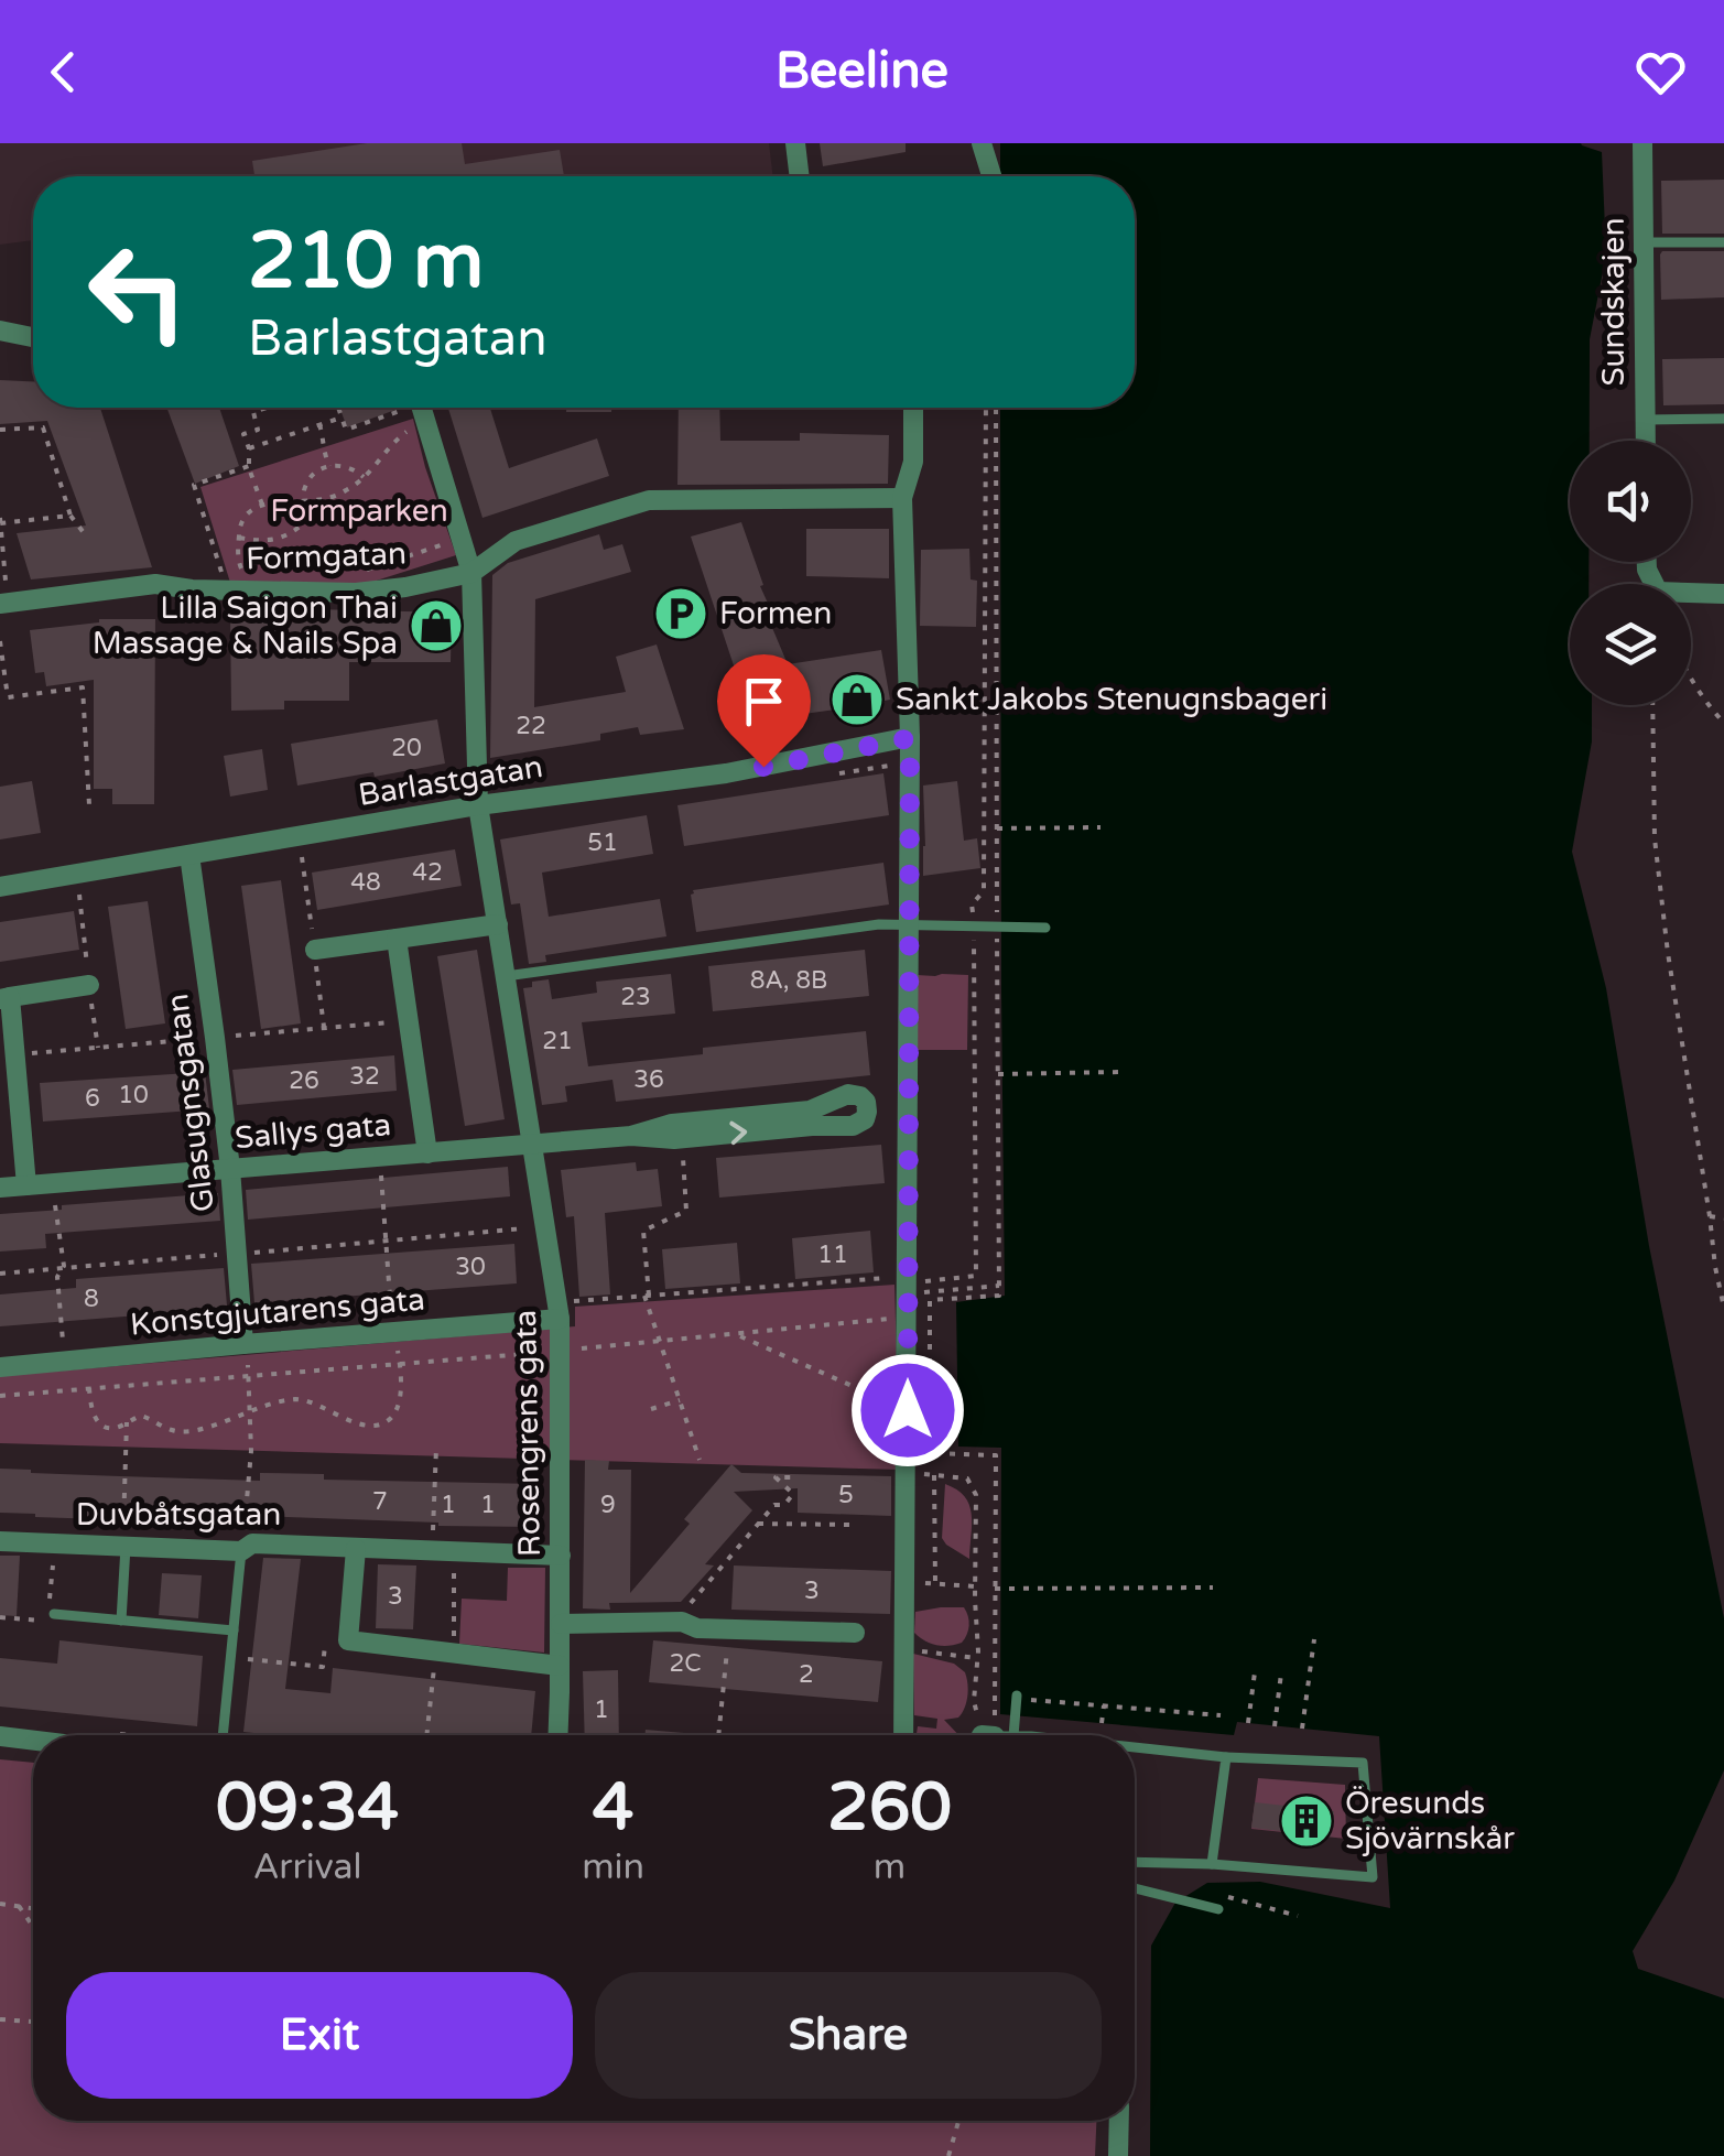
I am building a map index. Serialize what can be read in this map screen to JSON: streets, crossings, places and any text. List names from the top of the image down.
{
  "streets": {
    "street": [
      "Sundskajen",
      "Formgatan",
      "Barlastgatan",
      "Glasugnsgatan",
      "Sallys gata",
      "Konstgjutarens gata",
      "Rosengrens gata",
      "Duvbåtsgatan"
    ]
  },
  "crossings": [
    ["Formgatan", "Rosengrens gata"],
    ["Barlastgatan", "Glasugnsgatan"],
    ["Barlastgatan", "Rosengrens gata"],
    ["Glasugnsgatan", "Sallys gata"],
    ["Glasugnsgatan", "Konstgjutarens gata"],
    ["Sallys gata", "Rosengrens gata"],
    ["Konstgjutarens gata", "Rosengrens gata"],
    ["Rosengrens gata", "Duvbåtsgatan"]
  ],
  "parks": ["Formparken"],
  "places": {
    "parking": ["Formen"],
    "shop": ["Lilla Saigon Thai Massage & Nails Spa", "Sankt Jakobs Stenugnsbageri"],
    "building": ["Öresunds Sjövärnskår"]
  },
  "house_numbers": [
    "22",
    "20",
    "51",
    "42",
    "48",
    "8A, 8B",
    "23",
    "21",
    "32",
    "36",
    "26",
    "10",
    "6",
    "11",
    "30",
    "8",
    "5",
    "7",
    "1",
    "1",
    "9",
    "3",
    "3",
    "2C",
    "2",
    "1"
  ],
  "page": {
    "header": "Beeline",
    "turn": ["210 m", "Barlastgatan"],
    "eta": [
      "09:34",
      "Arrival",
      "4",
      "min",
      "260",
      "m"
    ],
    "buttons": ["Exit", "Share"]
  }
}
